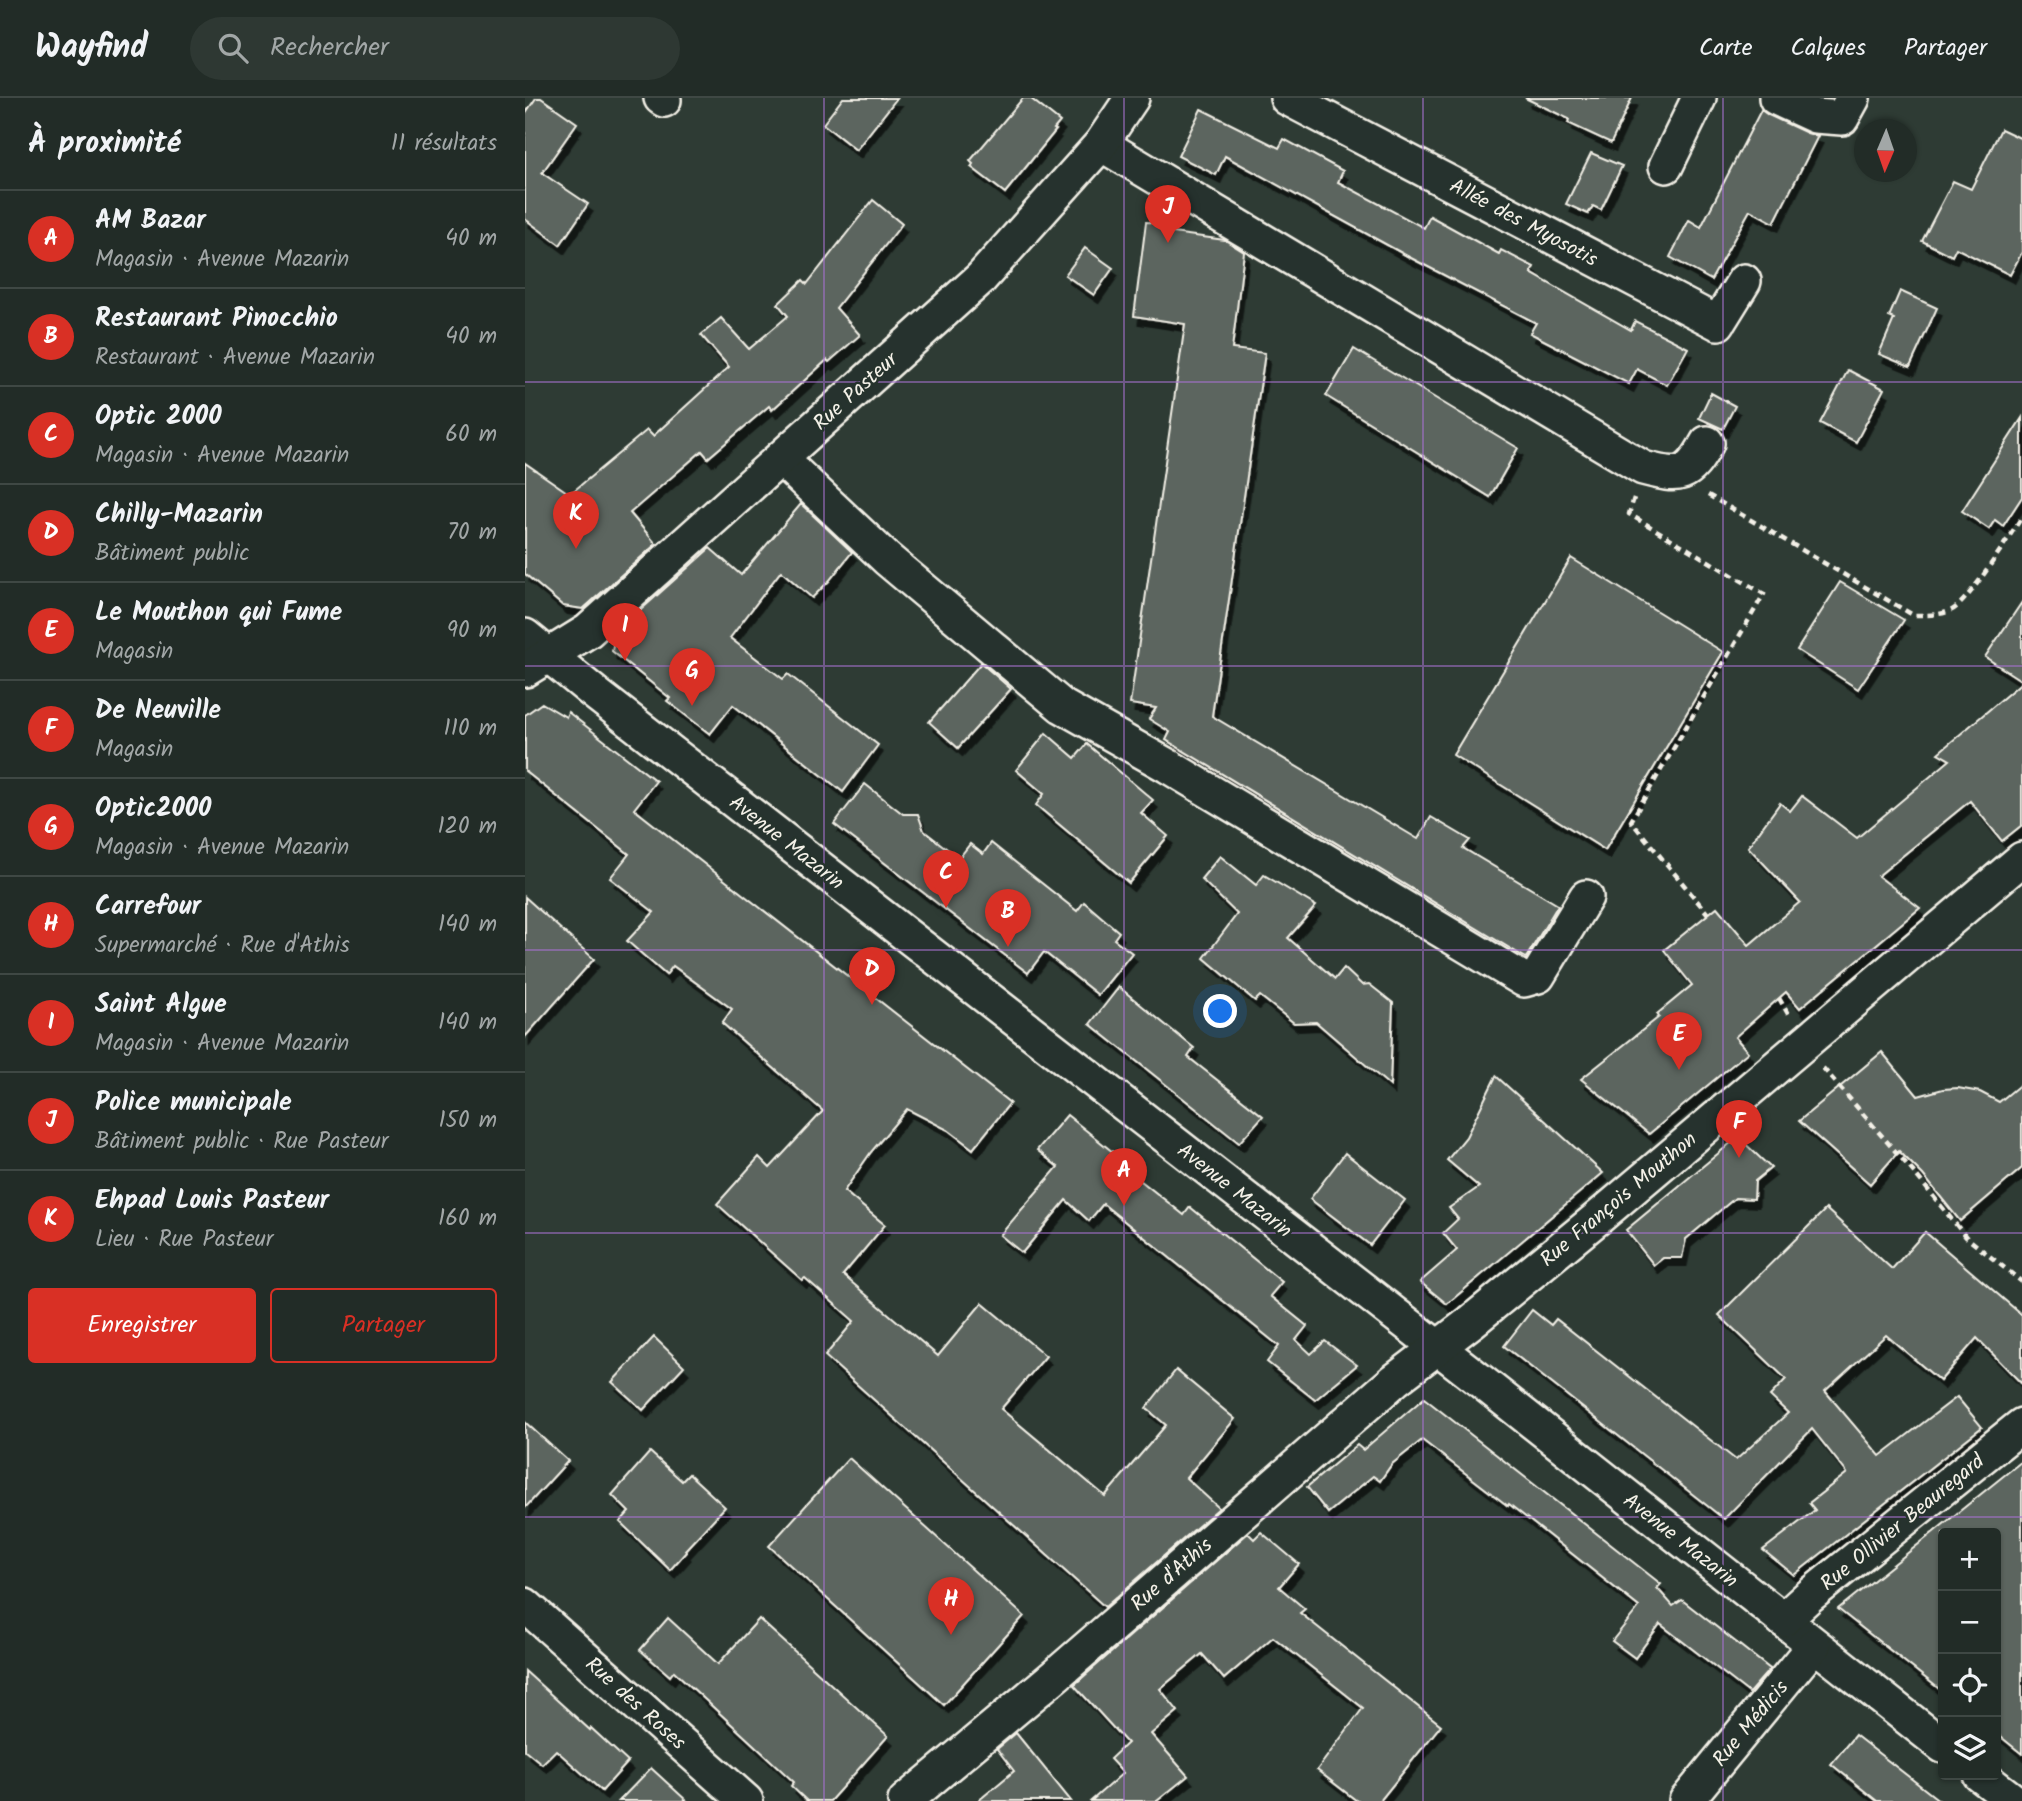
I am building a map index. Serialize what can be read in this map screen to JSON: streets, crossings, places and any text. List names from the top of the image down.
{
  "streets": {
    "street": [
      "Allée des Myosotis",
      "Rue Pasteur",
      "Avenue Mazarin",
      "Rue François Mouthon",
      "Rue Ollivier Beauregard",
      "Rue d'Athis",
      "Rue des Roses",
      "Rue Médicis"
    ]
  },
  "crossings": [
    ["Rue Pasteur", "Avenue Mazarin"],
    ["Avenue Mazarin", "Rue François Mouthon"],
    ["Avenue Mazarin", "Rue Ollivier Beauregard"],
    ["Avenue Mazarin", "Rue d'Athis"],
    ["Avenue Mazarin", "Rue Médicis"],
    ["Rue François Mouthon", "Rue d'Athis"]
  ],
  "north": "bottom",
  "page": {
    "header": "Wayfind",
    "search": "Rechercher",
    "nav": ["Carte", "Calques", "Partager"],
    "heading": ["À proximité", "11 résultats"],
    "pins": [
      "J",
      "K",
      "I",
      "G",
      "C",
      "B",
      "D",
      "E",
      "F",
      "A",
      "H"
    ],
    "list": [
      {
        "mark": "A",
        "name": "AM Bazar",
        "note": "Magasin · Avenue Mazarin",
        "value": "40 m"
      },
      {
        "mark": "B",
        "name": "Restaurant Pinocchio",
        "note": "Restaurant · Avenue Mazarin",
        "value": "40 m"
      },
      {
        "mark": "C",
        "name": "Optic 2000",
        "note": "Magasin · Avenue Mazarin",
        "value": "60 m"
      },
      {
        "mark": "D",
        "name": "Chilly-Mazarin",
        "note": "Bâtiment public",
        "value": "70 m"
      },
      {
        "mark": "E",
        "name": "Le Mouthon qui Fume",
        "note": "Magasin",
        "value": "90 m"
      },
      {
        "mark": "F",
        "name": "De Neuville",
        "note": "Magasin",
        "value": "110 m"
      },
      {
        "mark": "G",
        "name": "Optic2000",
        "note": "Magasin · Avenue Mazarin",
        "value": "120 m"
      },
      {
        "mark": "H",
        "name": "Carrefour",
        "note": "Supermarché · Rue d'Athis",
        "value": "140 m"
      },
      {
        "mark": "I",
        "name": "Saint Algue",
        "note": "Magasin · Avenue Mazarin",
        "value": "140 m"
      },
      {
        "mark": "J",
        "name": "Police municipale",
        "note": "Bâtiment public · Rue Pasteur",
        "value": "150 m"
      },
      {
        "mark": "K",
        "name": "Ehpad Louis Pasteur",
        "note": "Lieu · Rue Pasteur",
        "value": "160 m"
      }
    ],
    "buttons": ["Enregistrer", "Partager"],
    "map_buttons": ["+", "−"]
  }
}
